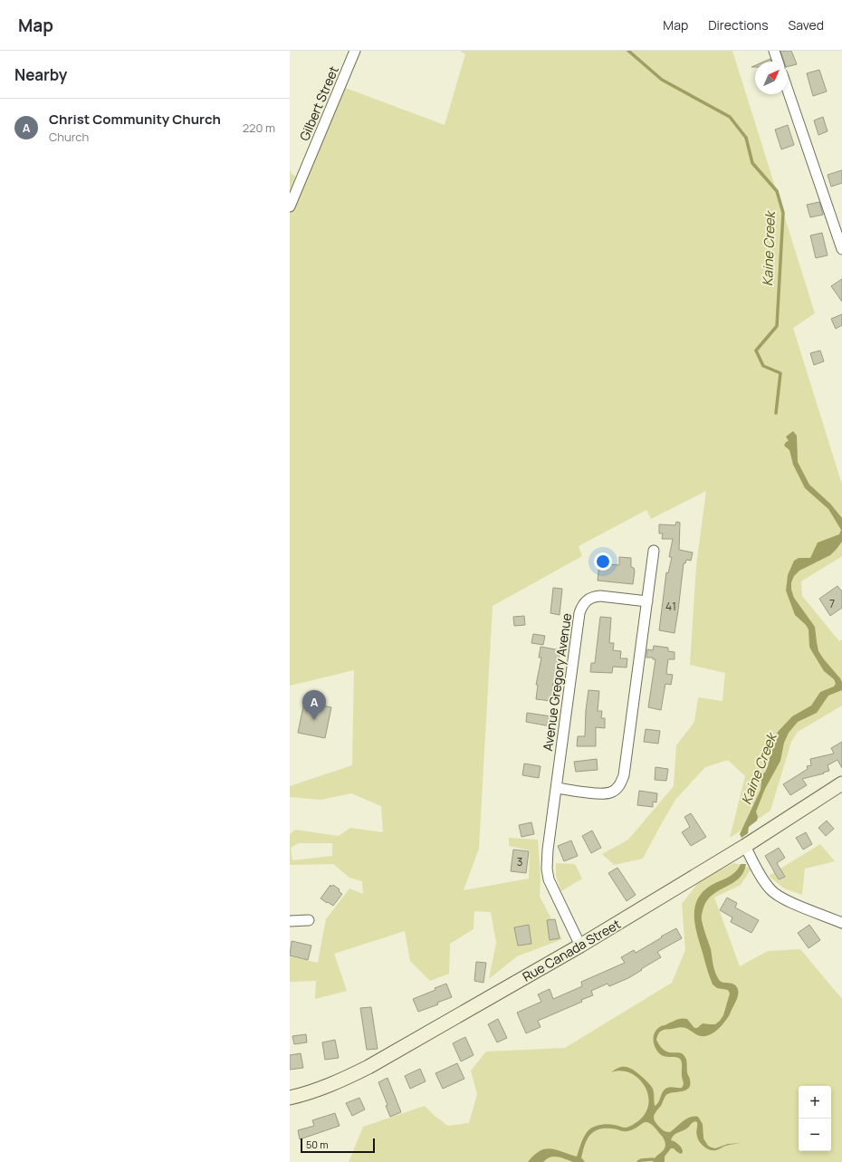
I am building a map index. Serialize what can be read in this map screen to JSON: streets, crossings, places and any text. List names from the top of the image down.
{
  "streets": {
    "main road": ["Rue Canada Street"],
    "street": ["Gilbert Street", "Avenue Gregory Avenue"]
  },
  "crossings": [
    ["Avenue Gregory Avenue", "Rue Canada Street"]
  ],
  "water": ["Kaine Creek"],
  "house_numbers": ["7", "41", "3"],
  "scale_bar": "50 m",
  "north": "top right",
  "page": {
    "header": "Map",
    "nav": ["Map", "Directions", "Saved"],
    "heading": "Nearby",
    "list": [
      {
        "mark": "A",
        "name": "Christ Community Church",
        "note": "Church",
        "value": "220 m"
      }
    ],
    "pins": "A",
    "map_buttons": ["+", "−"],
    "scale": "50 m"
  }
}
